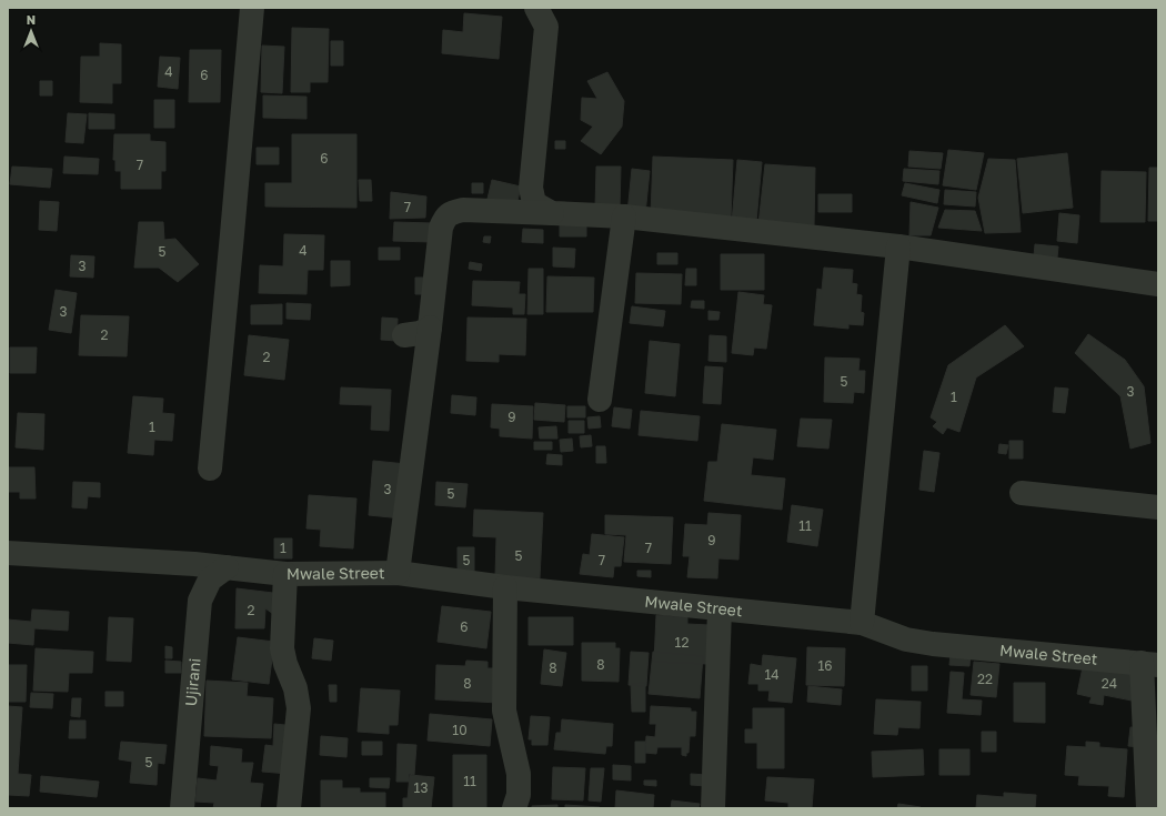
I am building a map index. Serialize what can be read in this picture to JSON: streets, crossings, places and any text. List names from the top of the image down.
{
  "streets": {
    "street": ["Mwale Street", "Ujirani"]
  },
  "crossings": [
    ["Mwale Street", "Ujirani"]
  ],
  "house_numbers": [
    "4",
    "6",
    "6",
    "7",
    "7",
    "4",
    "5",
    "3",
    "3",
    "2",
    "2",
    "5",
    "3",
    "1",
    "9",
    "1",
    "3",
    "5",
    "11",
    "9",
    "1",
    "7",
    "5",
    "5",
    "7",
    "2",
    "6",
    "12",
    "8",
    "16",
    "8",
    "14",
    "22",
    "8",
    "24",
    "10",
    "5",
    "11",
    "13"
  ],
  "north": "top"
}
